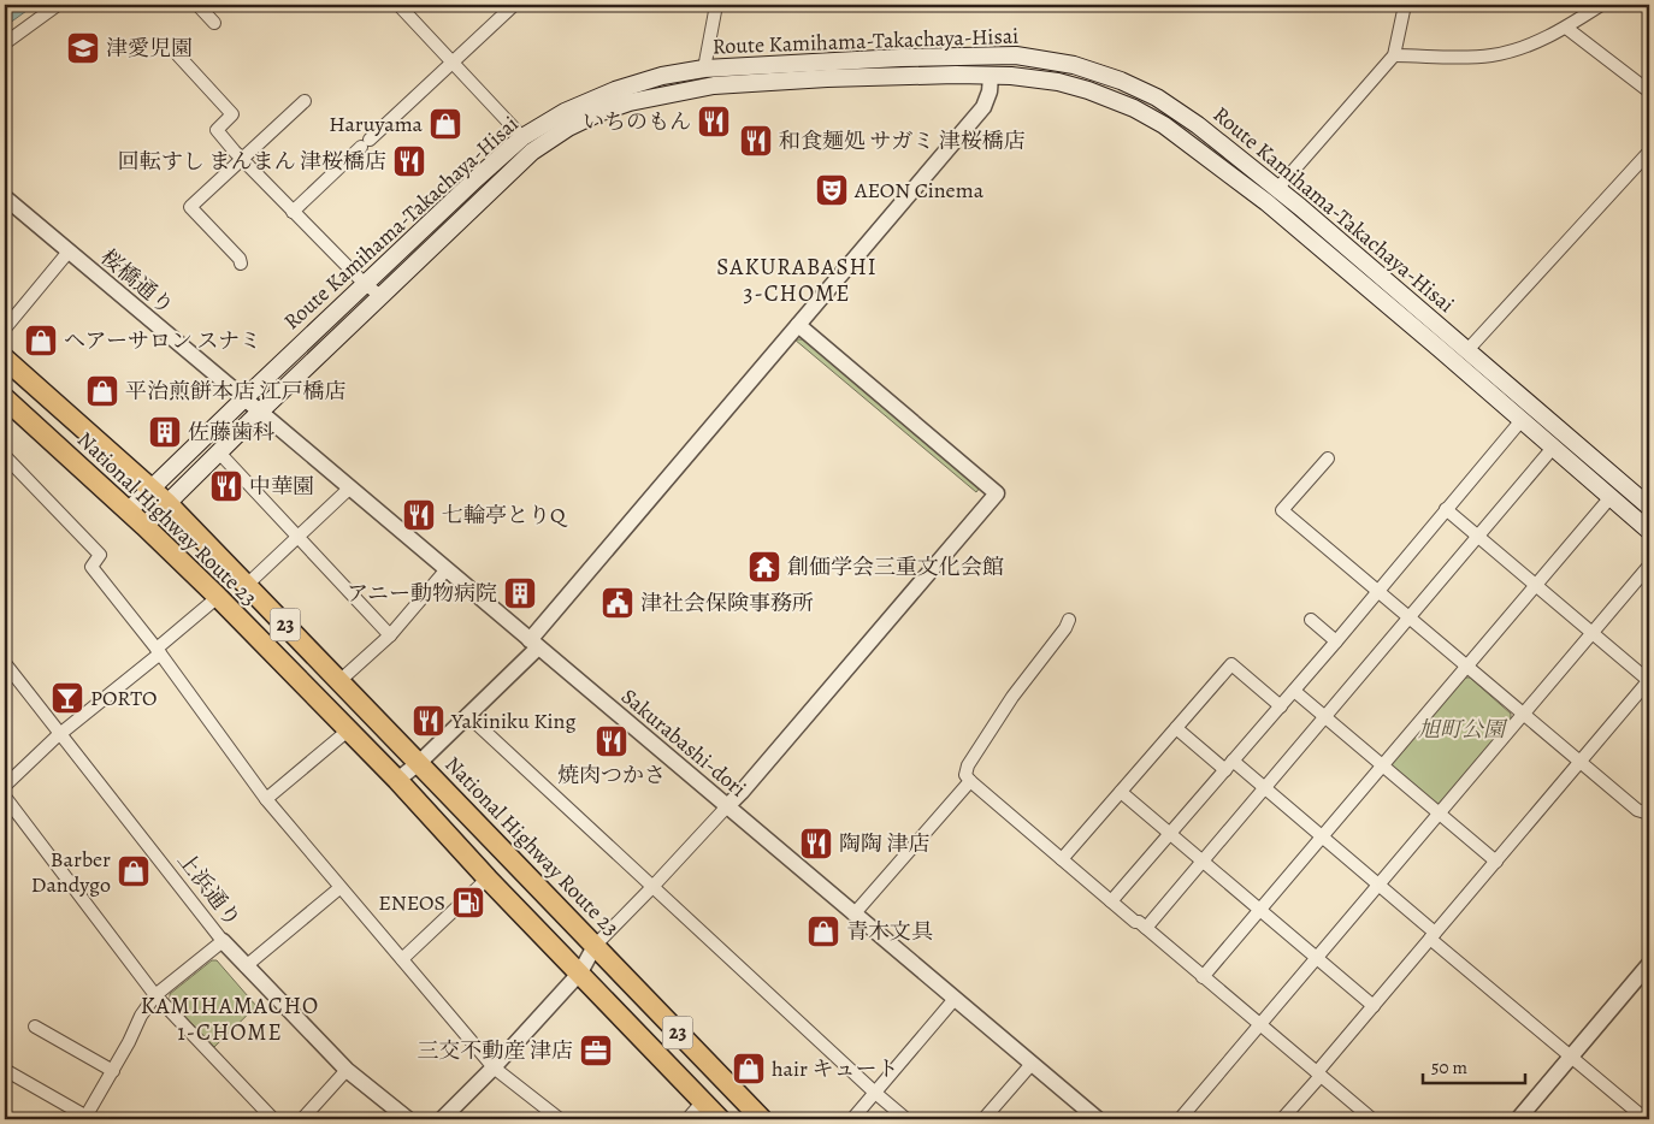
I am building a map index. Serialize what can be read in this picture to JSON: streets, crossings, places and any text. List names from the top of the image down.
{
  "streets": {
    "highway": ["National Highway Route 23", "23"],
    "main road": ["Route Kamihama-Takachaya-Hisai"],
    "street": ["桜橋通り", "Sakurabashi-dori", "上浜通り"]
  },
  "crossings": [
    ["Route Kamihama-Takachaya-Hisai", "桜橋通り"],
    ["Route Kamihama-Takachaya-Hisai", "National Highway Route 23"],
    ["Route Kamihama-Takachaya-Hisai", "Sakurabashi-dori"],
    ["桜橋通り", "Sakurabashi-dori"]
  ],
  "districts": ["SAKURABASHI 3-CHOME", "KAMIHAMACHO 1-CHOME"],
  "parks": ["旭町公園"],
  "places": {
    "school or university": ["津愛児園"],
    "restaurant": [
      "いちのもん",
      "和食麺処 サガミ 津桜橋店",
      "回転すし まんまん 津桜橋店",
      "中華園",
      "七輪亭とりQ",
      "Yakiniku King",
      "焼肉つかさ",
      "陶陶 津店"
    ],
    "shop": [
      "Haruyama",
      "ヘアーサロン スナミ",
      "平治煎餅本店 江戸橋店",
      "Barber Dandygo",
      "青木文具",
      "hair キュート"
    ],
    "theatre": ["AEON Cinema"],
    "building": ["佐藤歯科", "アニー動物病院"],
    "temple": ["創価学会三重文化会館"],
    "public building": ["津社会保険事務所"],
    "bar": ["PORTO"],
    "fuel station": ["ENEOS"],
    "office": ["三交不動産 津店"]
  },
  "scale_bar": "50 m"
}
